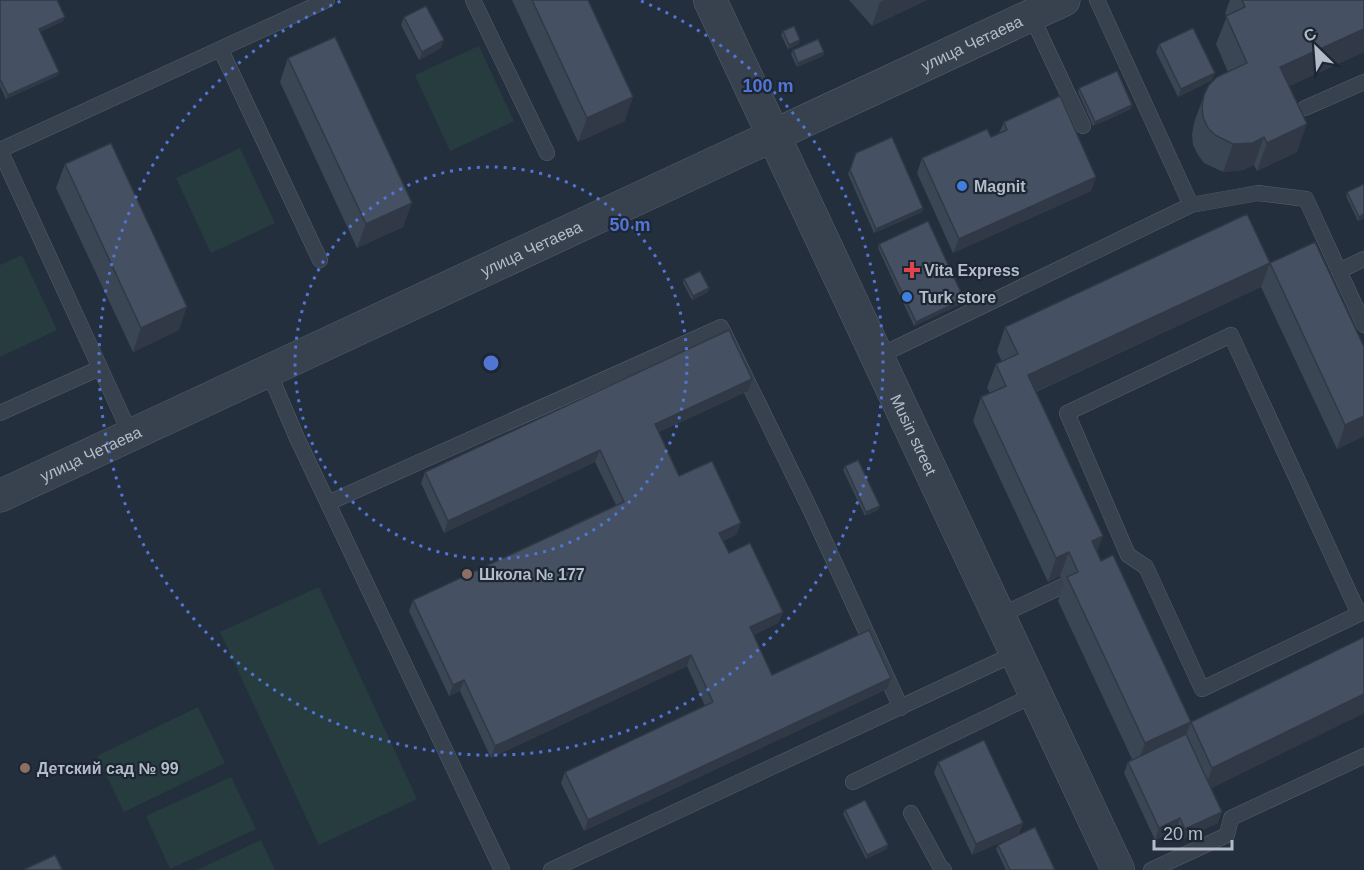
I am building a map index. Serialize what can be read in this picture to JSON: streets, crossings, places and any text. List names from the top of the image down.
{
  "streets": {
    "street": ["улица Четаева", "Musin street"]
  },
  "crossings": [
    ["улица Четаева", "Musin street"]
  ],
  "places": {
    "other": [
      "Magnit",
      "Turk store",
      "Школа № 177",
      "Детский сад № 99"
    ],
    "health": ["Vita Express"]
  },
  "scale_bar": "20 m",
  "north": "top left",
  "rings": ["100 m", "50 m"]
}
